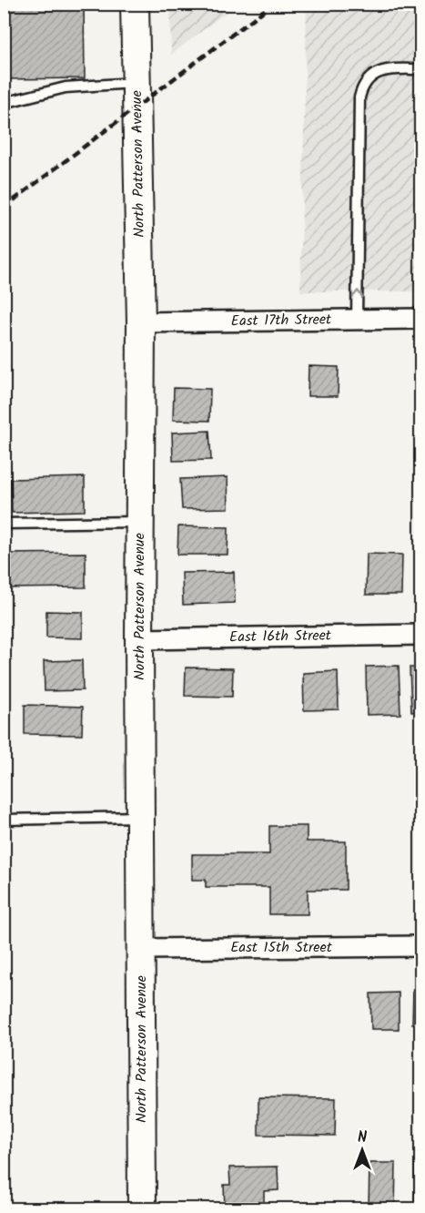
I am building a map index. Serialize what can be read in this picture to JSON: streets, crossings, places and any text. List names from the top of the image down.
{
  "streets": {
    "main road": ["North Patterson Avenue"],
    "street": ["East 17th Street", "East 16th Street", "East 15th Street"]
  },
  "crossings": [
    ["North Patterson Avenue", "East 17th Street"],
    ["North Patterson Avenue", "East 16th Street"],
    ["North Patterson Avenue", "East 15th Street"]
  ],
  "north": "top"
}
